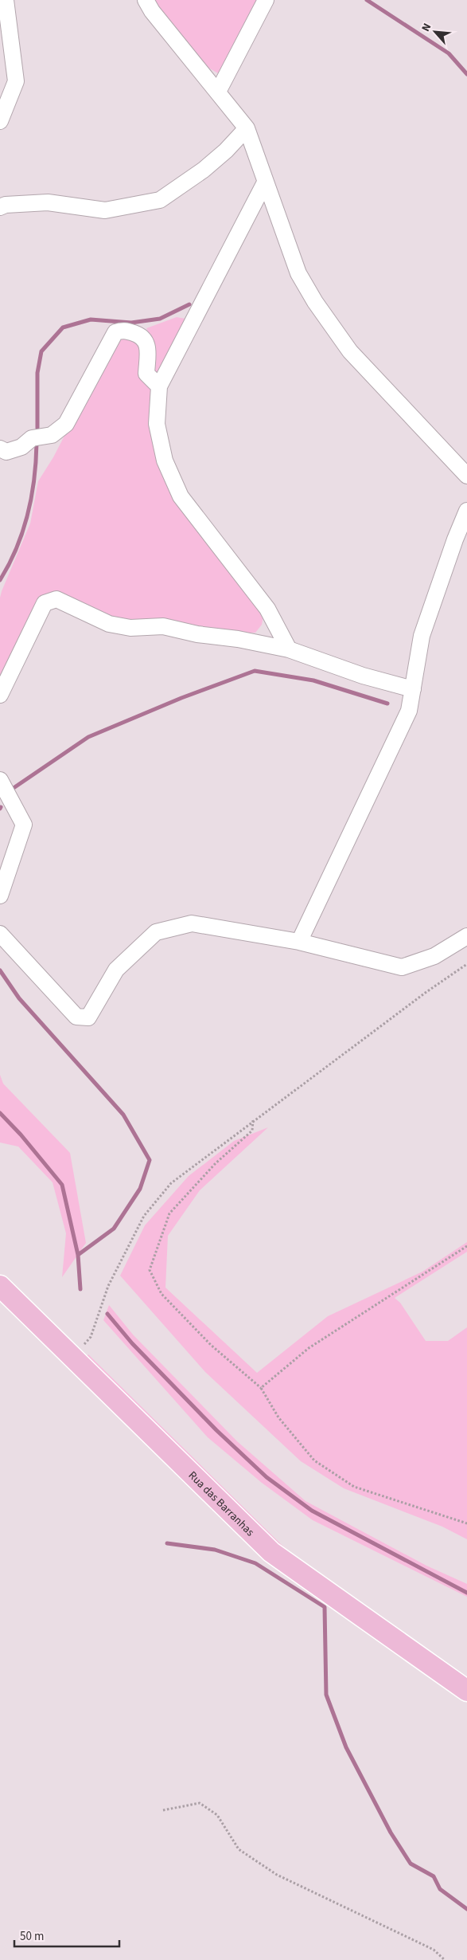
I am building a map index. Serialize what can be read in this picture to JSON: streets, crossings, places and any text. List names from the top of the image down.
{
  "streets": {
    "main road": ["Rua das Barranhas"]
  },
  "scale_bar": "50 m",
  "north": "top left"
}
